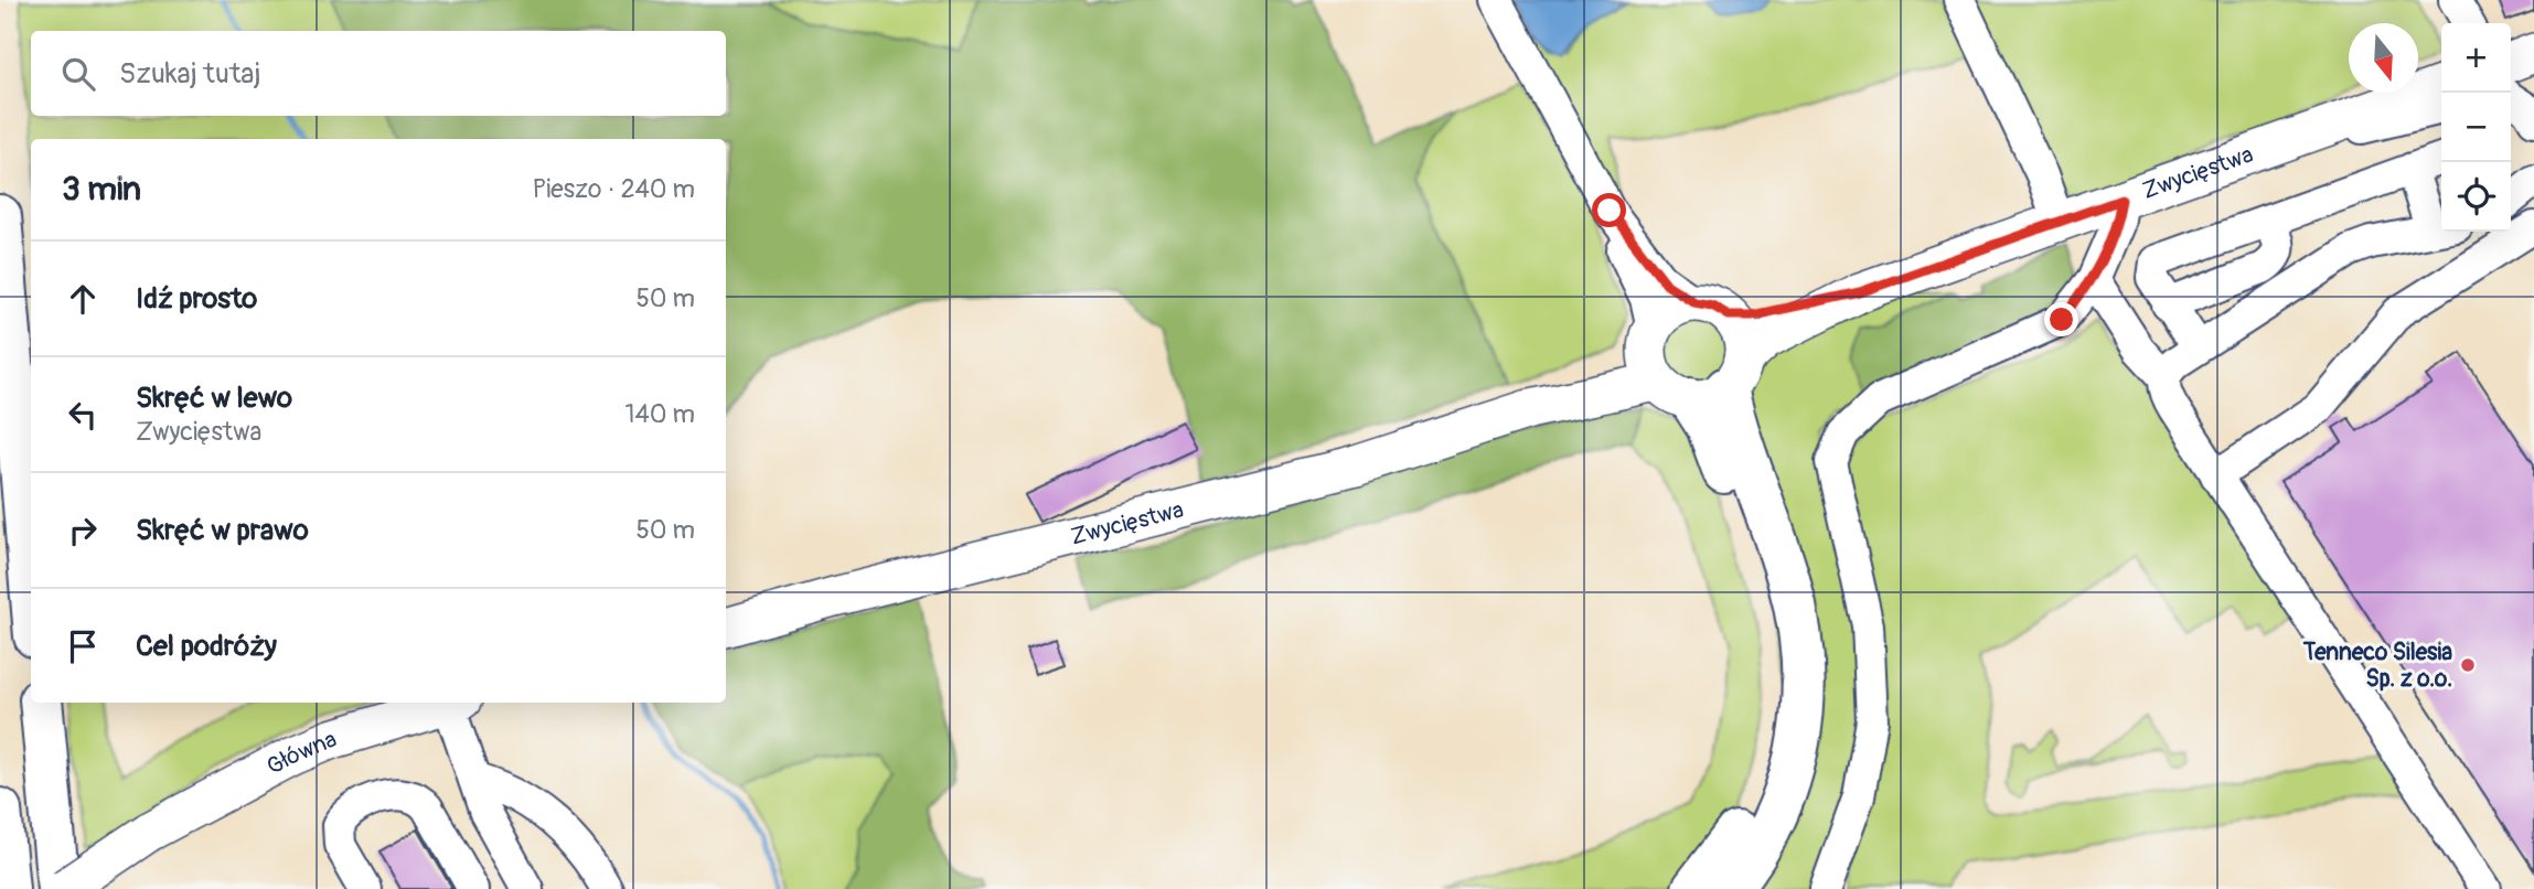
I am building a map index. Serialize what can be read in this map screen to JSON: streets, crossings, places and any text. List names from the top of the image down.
{
  "streets": {
    "main road": ["Zwycięstwa", "Główna"]
  },
  "places": ["Tenneco Silesia Sp. z o.o."],
  "north": "bottom",
  "page": {
    "map_buttons": ["+", "−"],
    "search": "Szukaj tutaj",
    "heading": ["3 min", "Pieszo · 240 m"],
    "list": [
      ["Idź prosto", "50 m"],
      ["Skręć w lewo", "Zwycięstwa", "140 m"],
      ["Skręć w prawo", "50 m"],
      "Cel podróży"
    ]
  }
}
